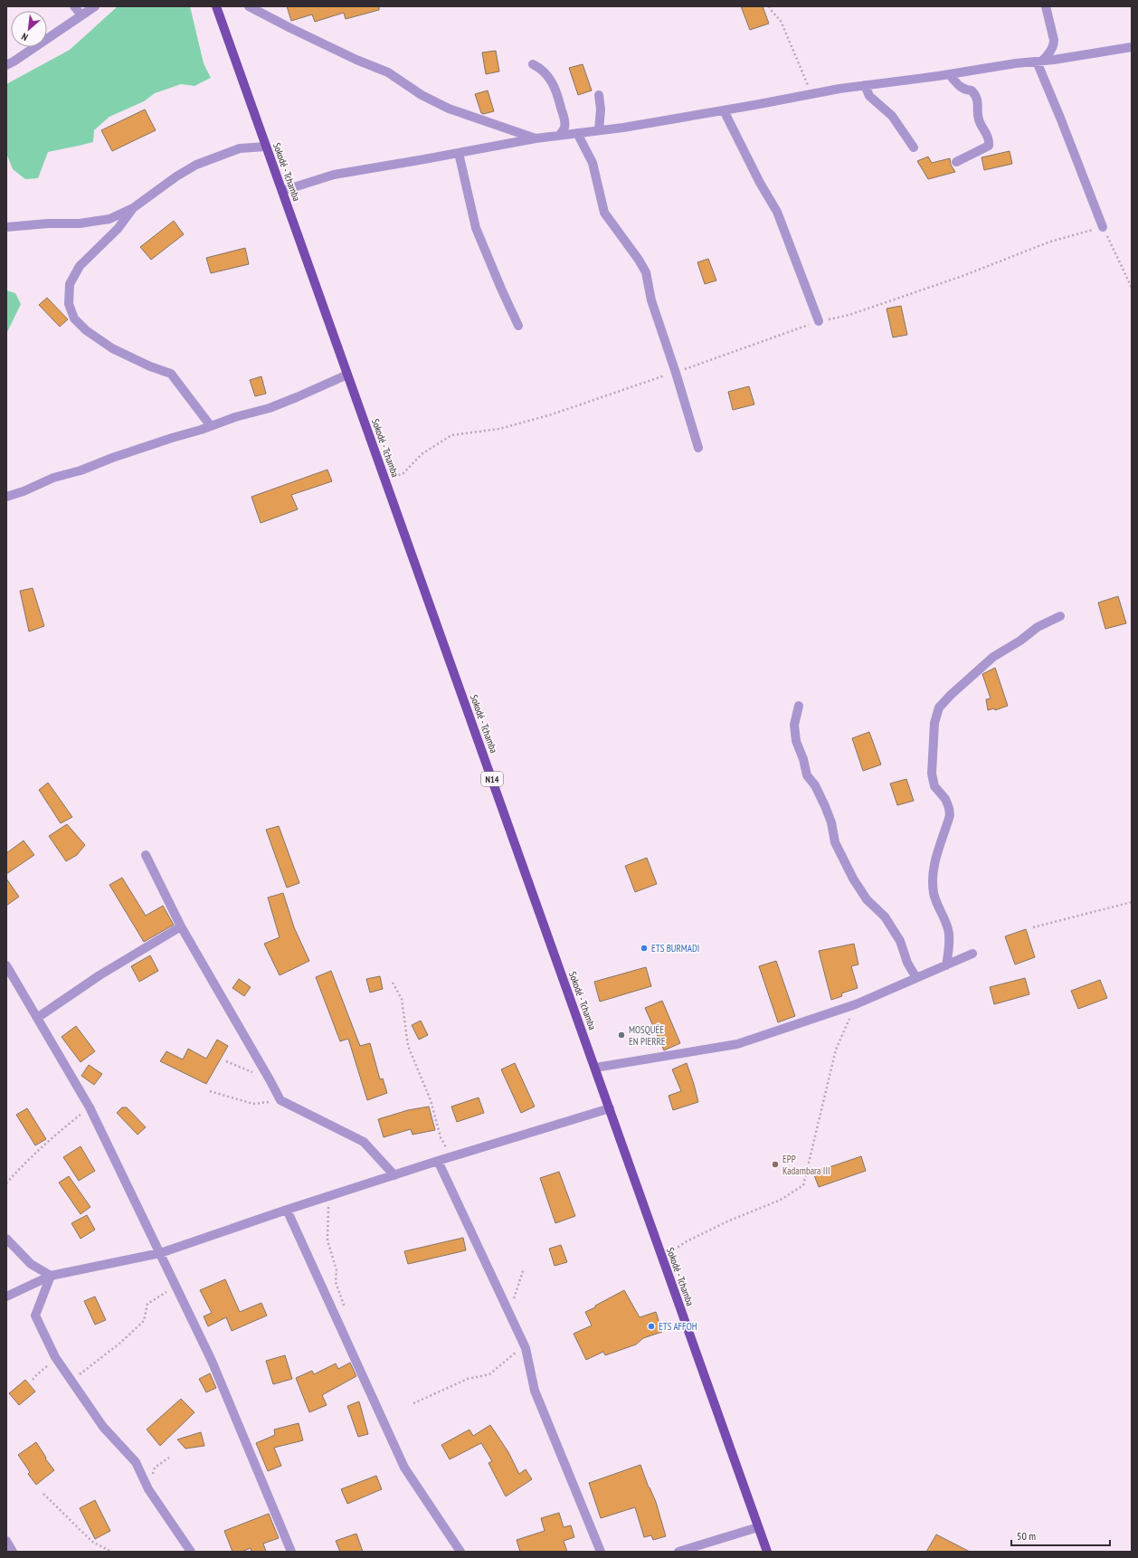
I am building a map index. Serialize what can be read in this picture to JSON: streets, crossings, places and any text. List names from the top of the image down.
{
  "streets": {
    "main road": ["Sokodé - Tchamba", "N14"]
  },
  "places": [
    "ETS BURMADI",
    "MOSQUÉE EN PIERRE",
    "EPP Kadambara III",
    "ETS AFFOH"
  ],
  "scale_bar": "50 m",
  "north": "bottom left"
}
